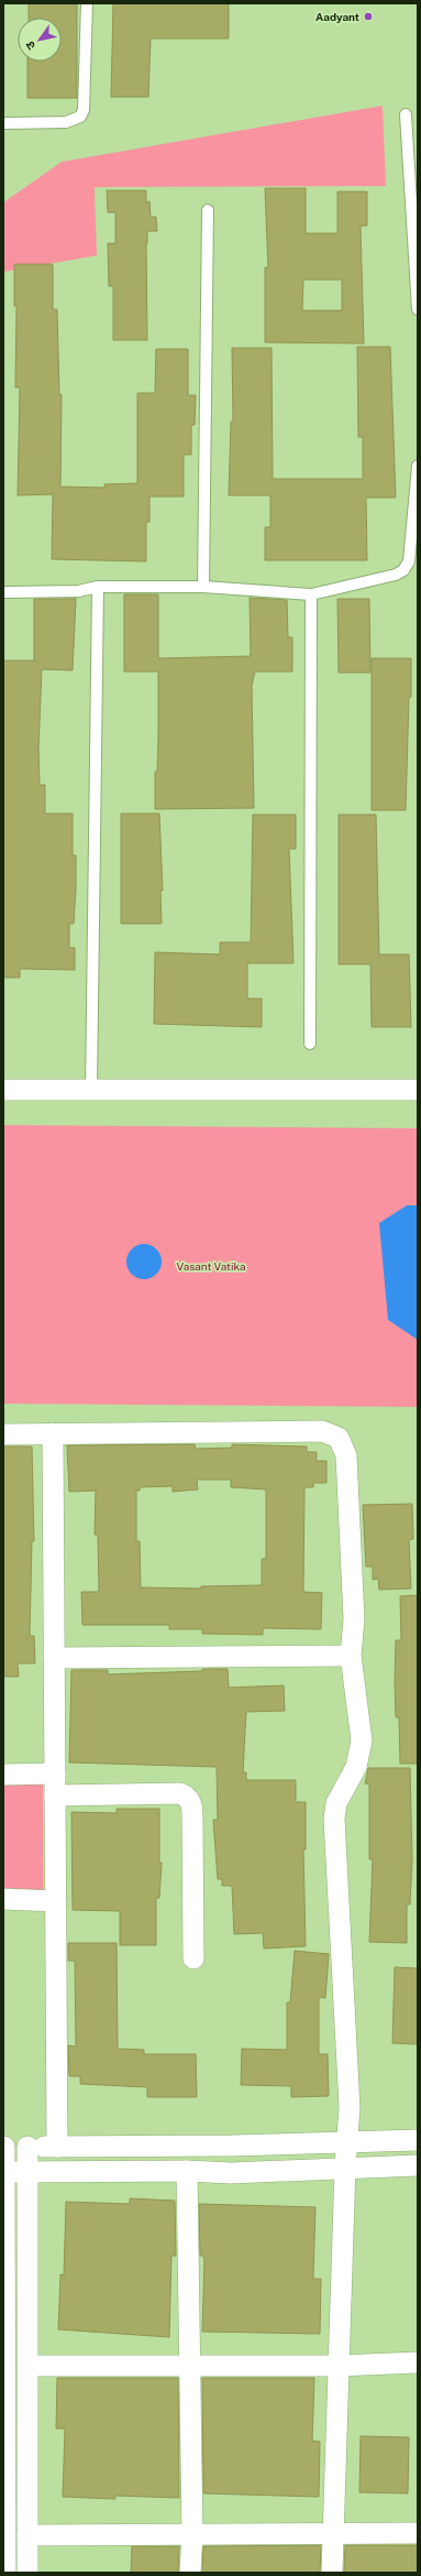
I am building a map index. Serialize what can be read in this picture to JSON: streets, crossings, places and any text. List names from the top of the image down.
{
  "parks": ["Vasant Vatika"],
  "places": ["Aadyant"],
  "north": "bottom left"
}
